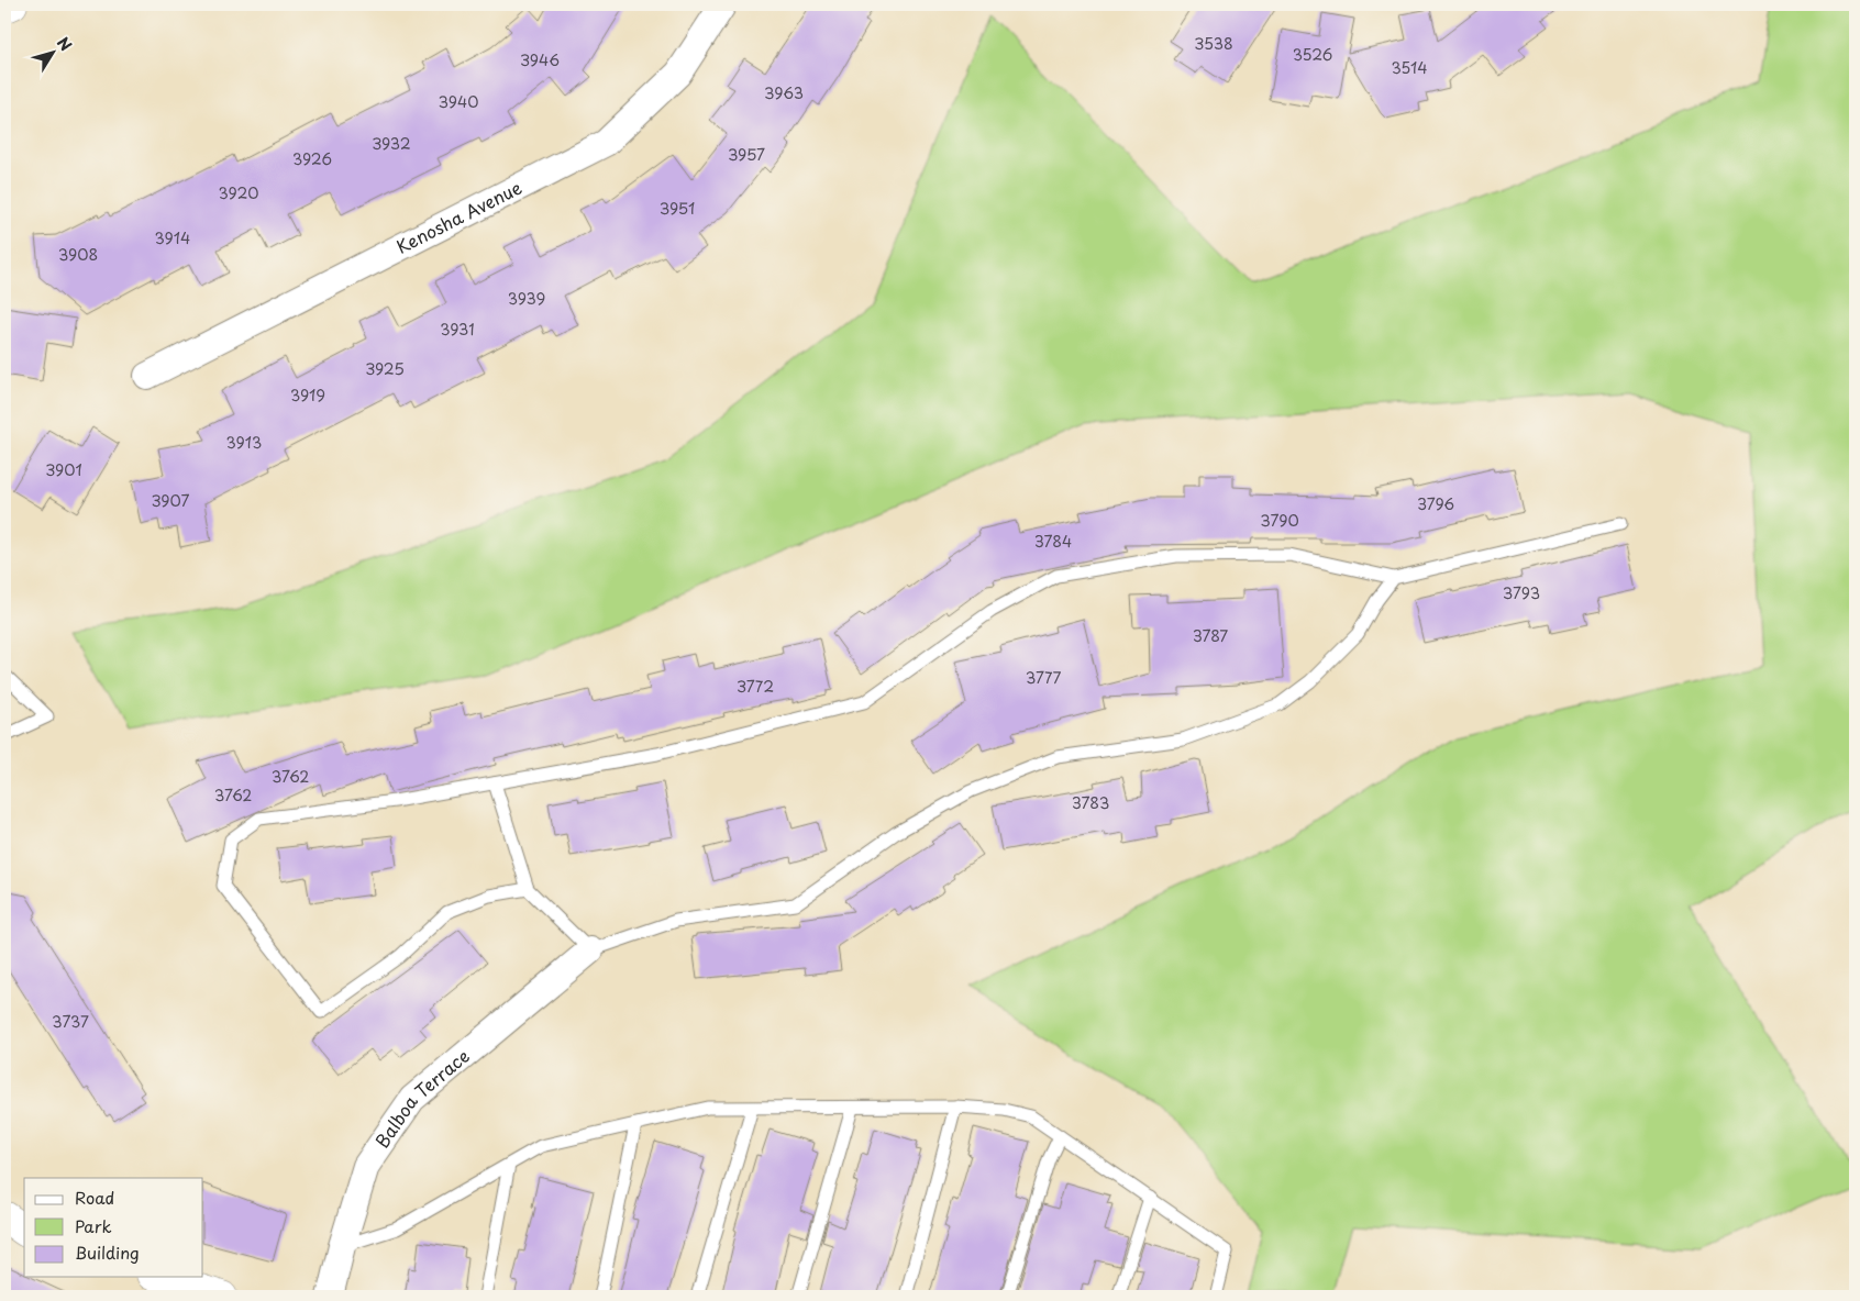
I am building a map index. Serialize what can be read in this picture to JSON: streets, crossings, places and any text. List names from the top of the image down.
{
  "streets": {
    "street": ["Kenosha Avenue", "Balboa Terrace"]
  },
  "house_numbers": [
    "3538",
    "3526",
    "3946",
    "3514",
    "3963",
    "3940",
    "3932",
    "3957",
    "3926",
    "3920",
    "3951",
    "3914",
    "3908",
    "3939",
    "3931",
    "3925",
    "3919",
    "3913",
    "3901",
    "3907",
    "3796",
    "3790",
    "3784",
    "3793",
    "3787",
    "3777",
    "3772",
    "3762",
    "3762",
    "3783",
    "3737"
  ],
  "legend": ["Road", "Park", "Building"],
  "north": "top right"
}
